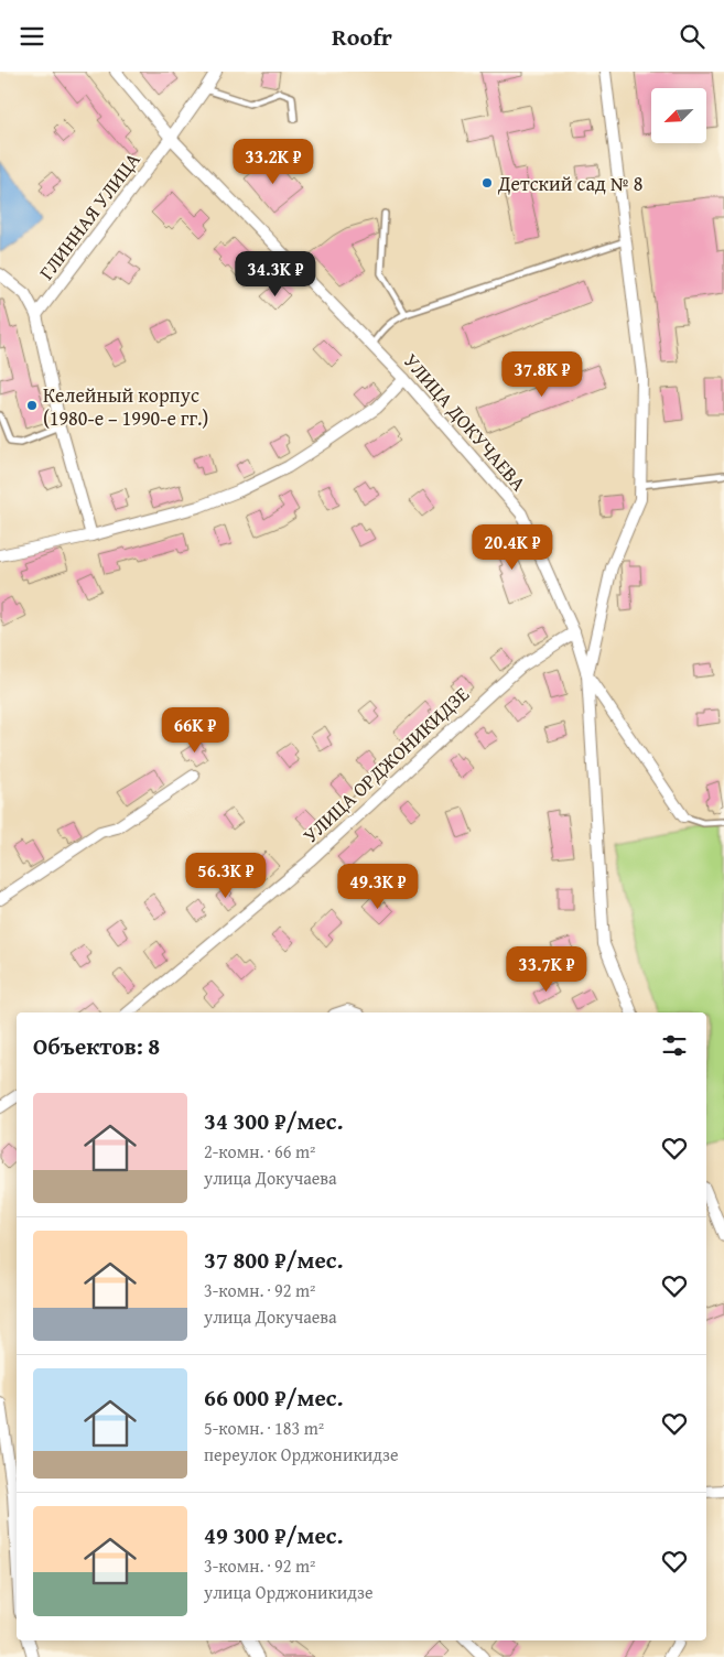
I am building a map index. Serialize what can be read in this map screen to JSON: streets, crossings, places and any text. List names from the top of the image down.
{
  "streets": {
    "street": ["ГЛИННАЯ УЛИЦА", "УЛИЦА ДОКУЧАЕВА", "УЛИЦА ОРДЖОНИКИДЗЕ"]
  },
  "crossings": [
    ["ГЛИННАЯ УЛИЦА", "УЛИЦА ДОКУЧАЕВА"],
    ["УЛИЦА ДОКУЧАЕВА", "УЛИЦА ОРДЖОНИКИДЗЕ"]
  ],
  "places": ["Детский сад № 8", "Келейный корпус (1980-е – 1990-е гг.)"],
  "north": "bottom left",
  "page": {
    "header": "Roofr",
    "price": [
      "33.2K ₽",
      "34.3K ₽",
      "37.8K ₽",
      "20.4K ₽",
      "66K ₽",
      "56.3K ₽",
      "49.3K ₽",
      "33.7K ₽"
    ],
    "heading": "Объектов: 8",
    "list": [
      {
        "name": "34 300 ₽/мес.",
        "note": "2-комн. · 66 m² · улица Докучаева"
      },
      {
        "name": "37 800 ₽/мес.",
        "note": "3-комн. · 92 m² · улица Докучаева"
      },
      {
        "name": "66 000 ₽/мес.",
        "note": "5-комн. · 183 m² · переулок Орджоникидзе"
      },
      {
        "name": "49 300 ₽/мес.",
        "note": "3-комн. · 92 m² · улица Орджоникидзе"
      }
    ]
  }
}
